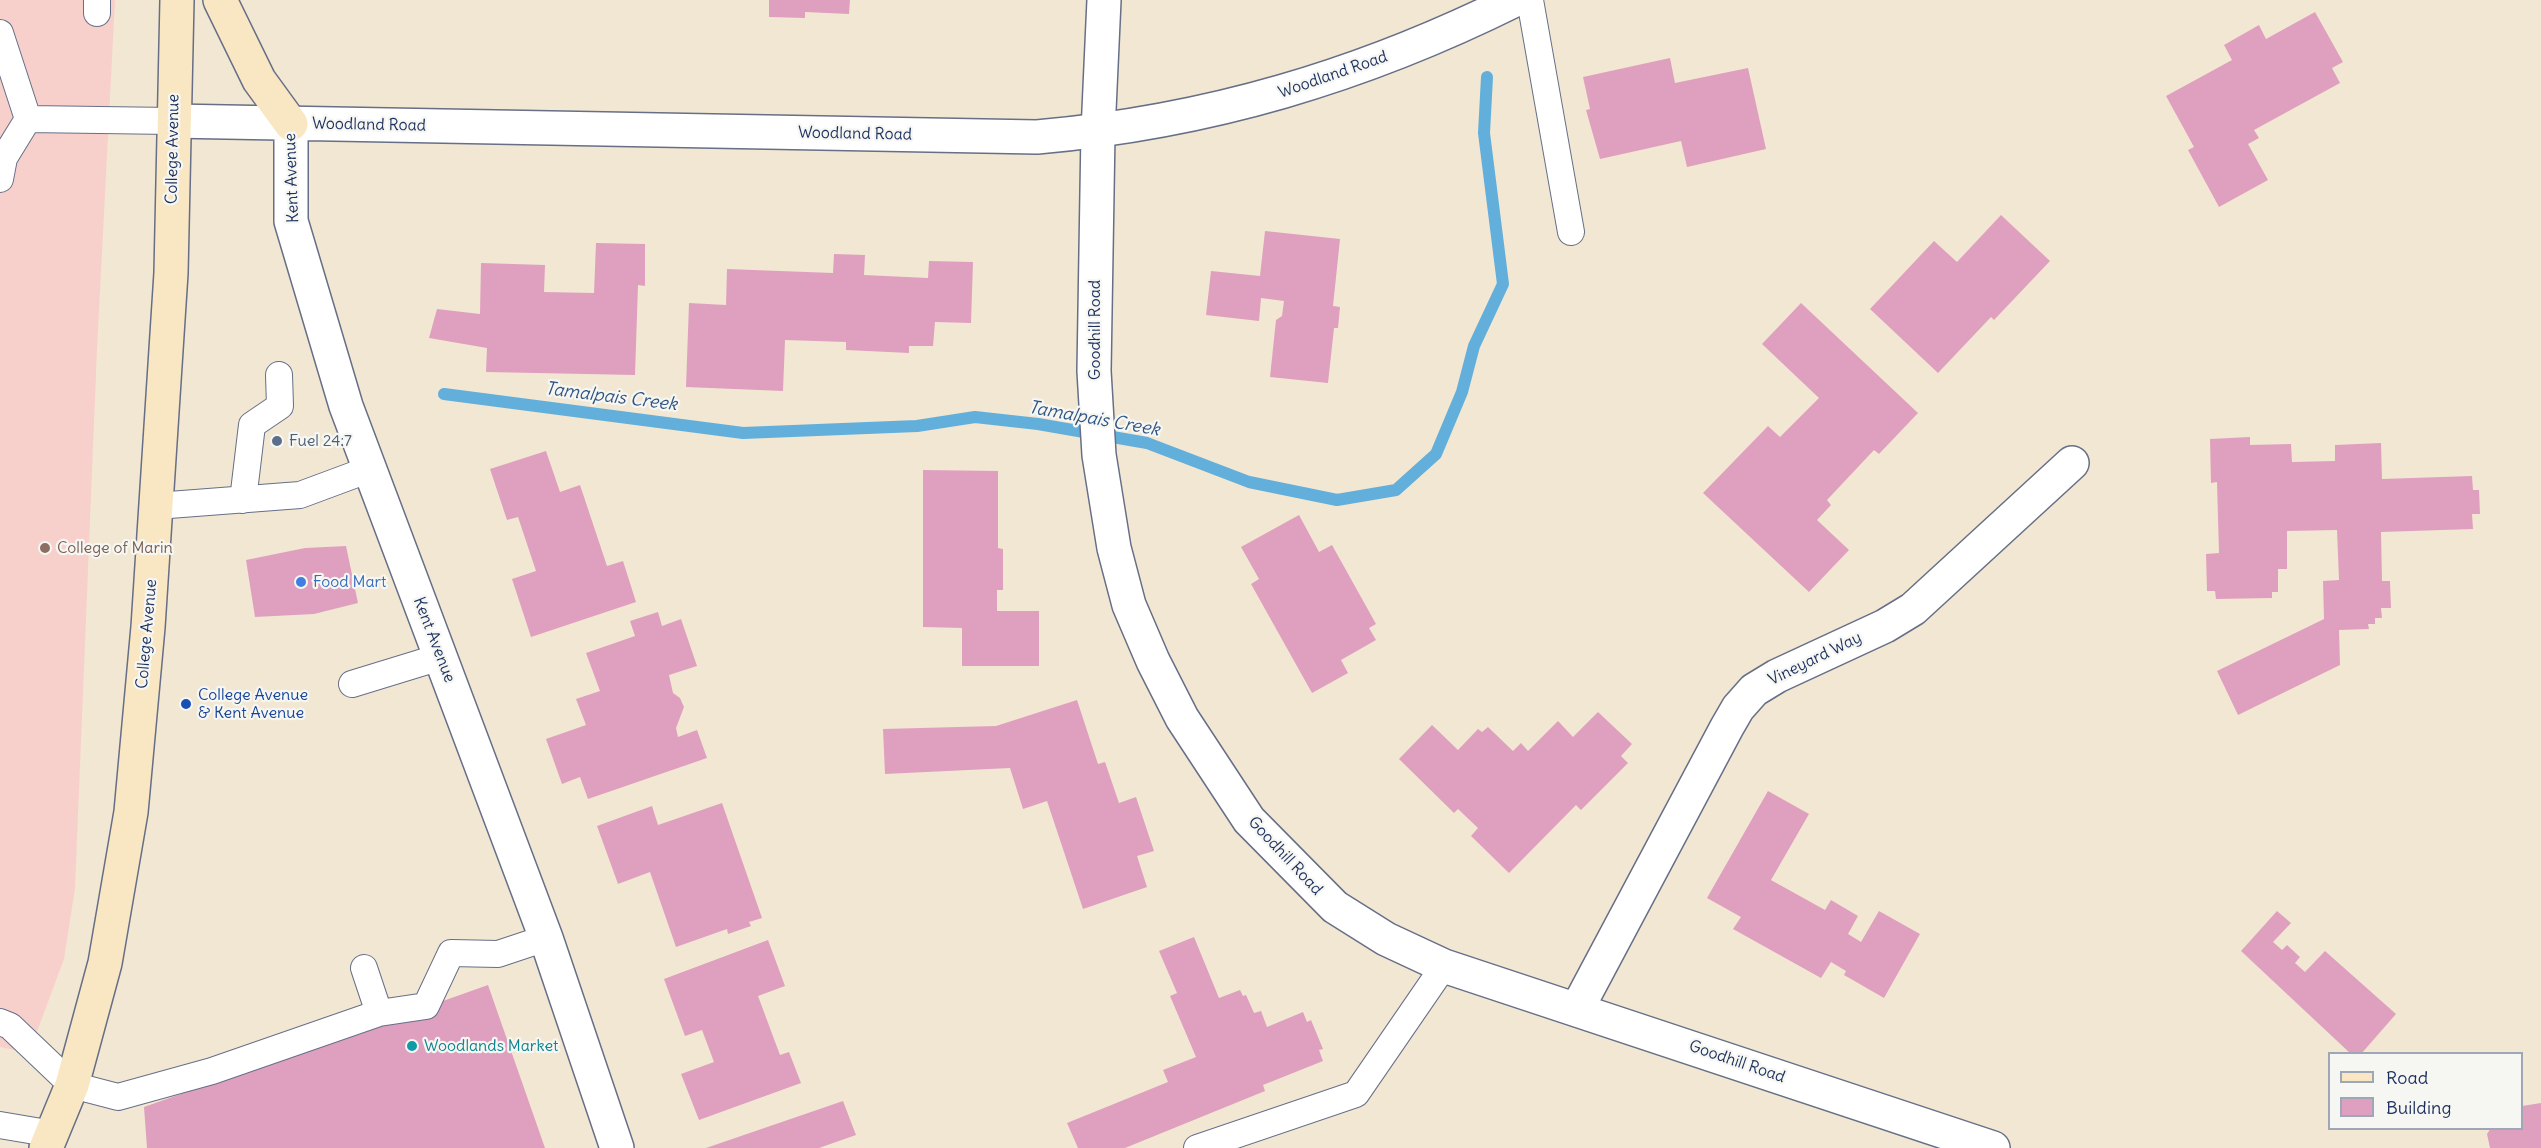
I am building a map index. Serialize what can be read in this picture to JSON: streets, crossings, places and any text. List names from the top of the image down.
{
  "streets": {
    "main road": ["College Avenue"],
    "street": [
      "Woodland Road",
      "Kent Avenue",
      "Goodhill Road",
      "Vineyard Way"
    ]
  },
  "crossings": [
    ["Woodland Road", "College Avenue"],
    ["Woodland Road", "Kent Avenue"],
    ["Woodland Road", "Goodhill Road"],
    ["Goodhill Road", "Vineyard Way"]
  ],
  "water": ["Tamalpais Creek"],
  "places": [
    "Fuel 24:7",
    "College of Marin",
    "Food Mart",
    "College Avenue & Kent Avenue",
    "Woodlands Market"
  ],
  "legend": ["Road", "Building"]
}
